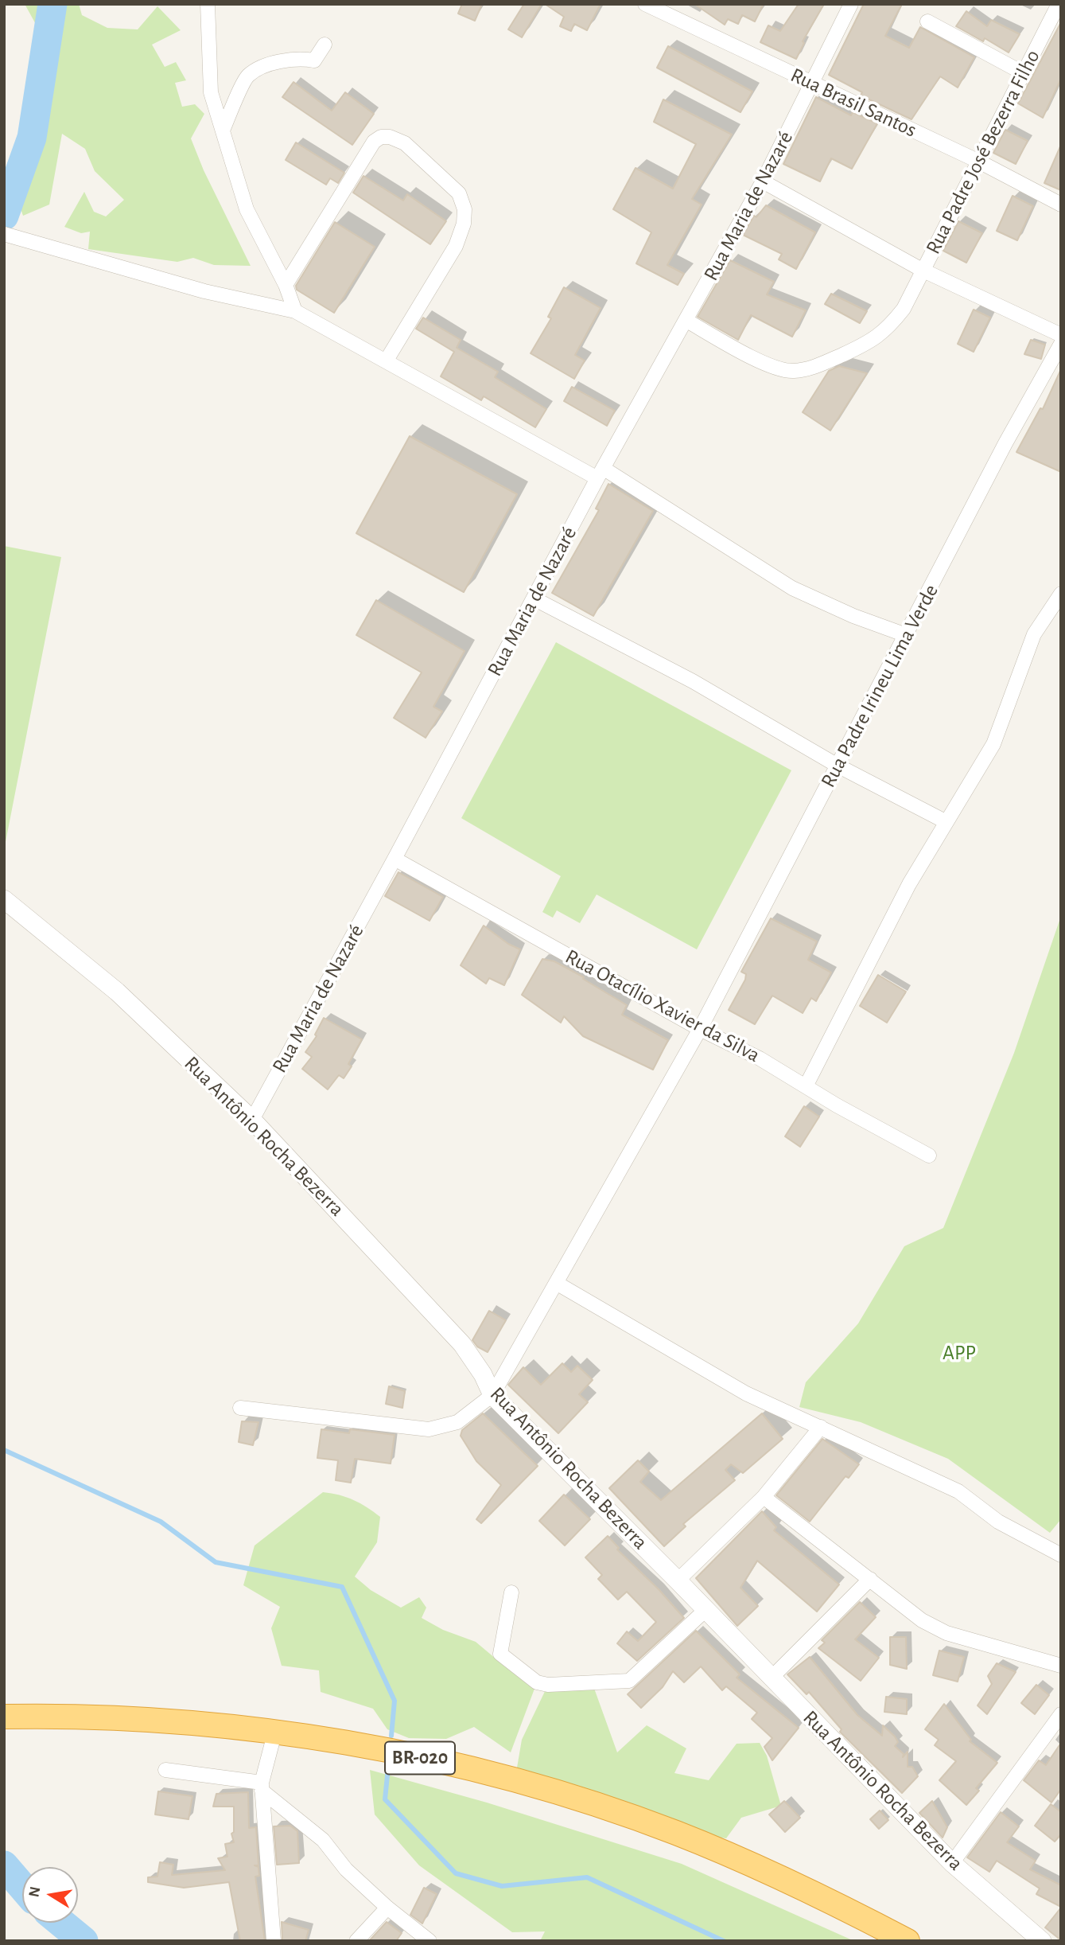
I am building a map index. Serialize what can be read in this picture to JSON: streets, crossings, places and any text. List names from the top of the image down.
{
  "streets": {
    "highway": ["BR-020"],
    "street": [
      "Rua Brasil Santos",
      "Rua Padre José Bezerra Filho",
      "Rua Maria de Nazaré",
      "Rua Padre Irineu Lima Verde",
      "Rua Otacílio Xavier da Silva",
      "Rua Antônio Rocha Bezerra"
    ]
  },
  "crossings": [
    ["Rua Brasil Santos", "Rua Padre José Bezerra Filho"],
    ["Rua Brasil Santos", "Rua Maria de Nazaré"],
    ["Rua Padre José Bezerra Filho", "Rua Maria de Nazaré"],
    ["Rua Maria de Nazaré", "Rua Otacílio Xavier da Silva"],
    ["Rua Maria de Nazaré", "Rua Antônio Rocha Bezerra"],
    ["Rua Padre Irineu Lima Verde", "Rua Otacílio Xavier da Silva"],
    ["Rua Padre Irineu Lima Verde", "Rua Antônio Rocha Bezerra"]
  ],
  "parks": ["APP"],
  "north": "left"
}
